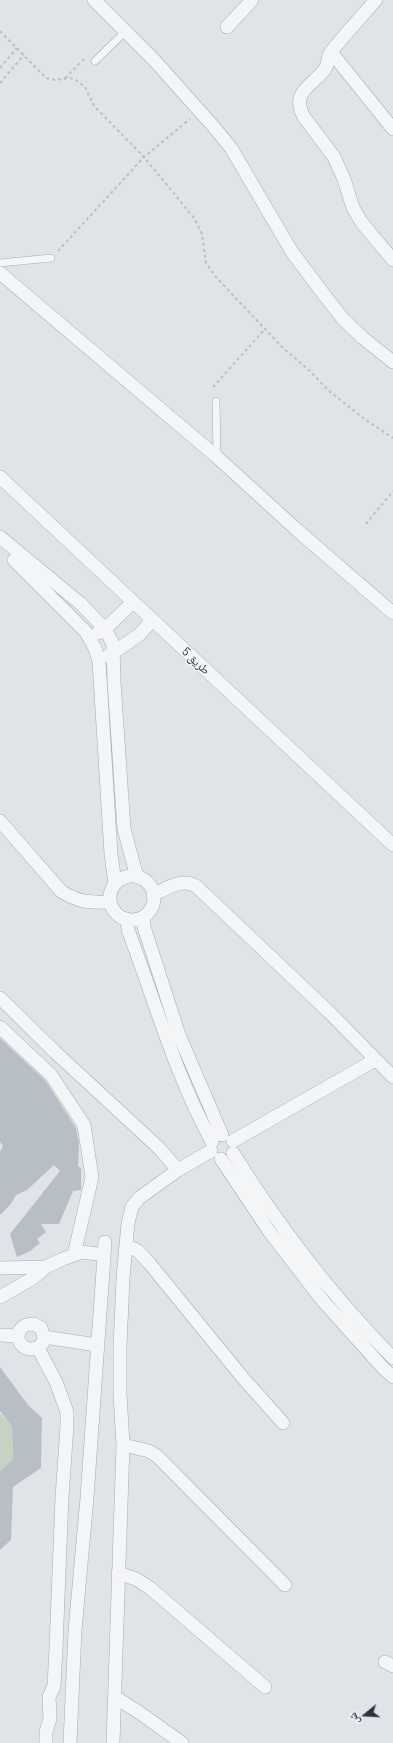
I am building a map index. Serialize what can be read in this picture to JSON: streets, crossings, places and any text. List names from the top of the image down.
{
  "streets": {
    "street": ["طريق 5"]
  },
  "north": "left"
}
